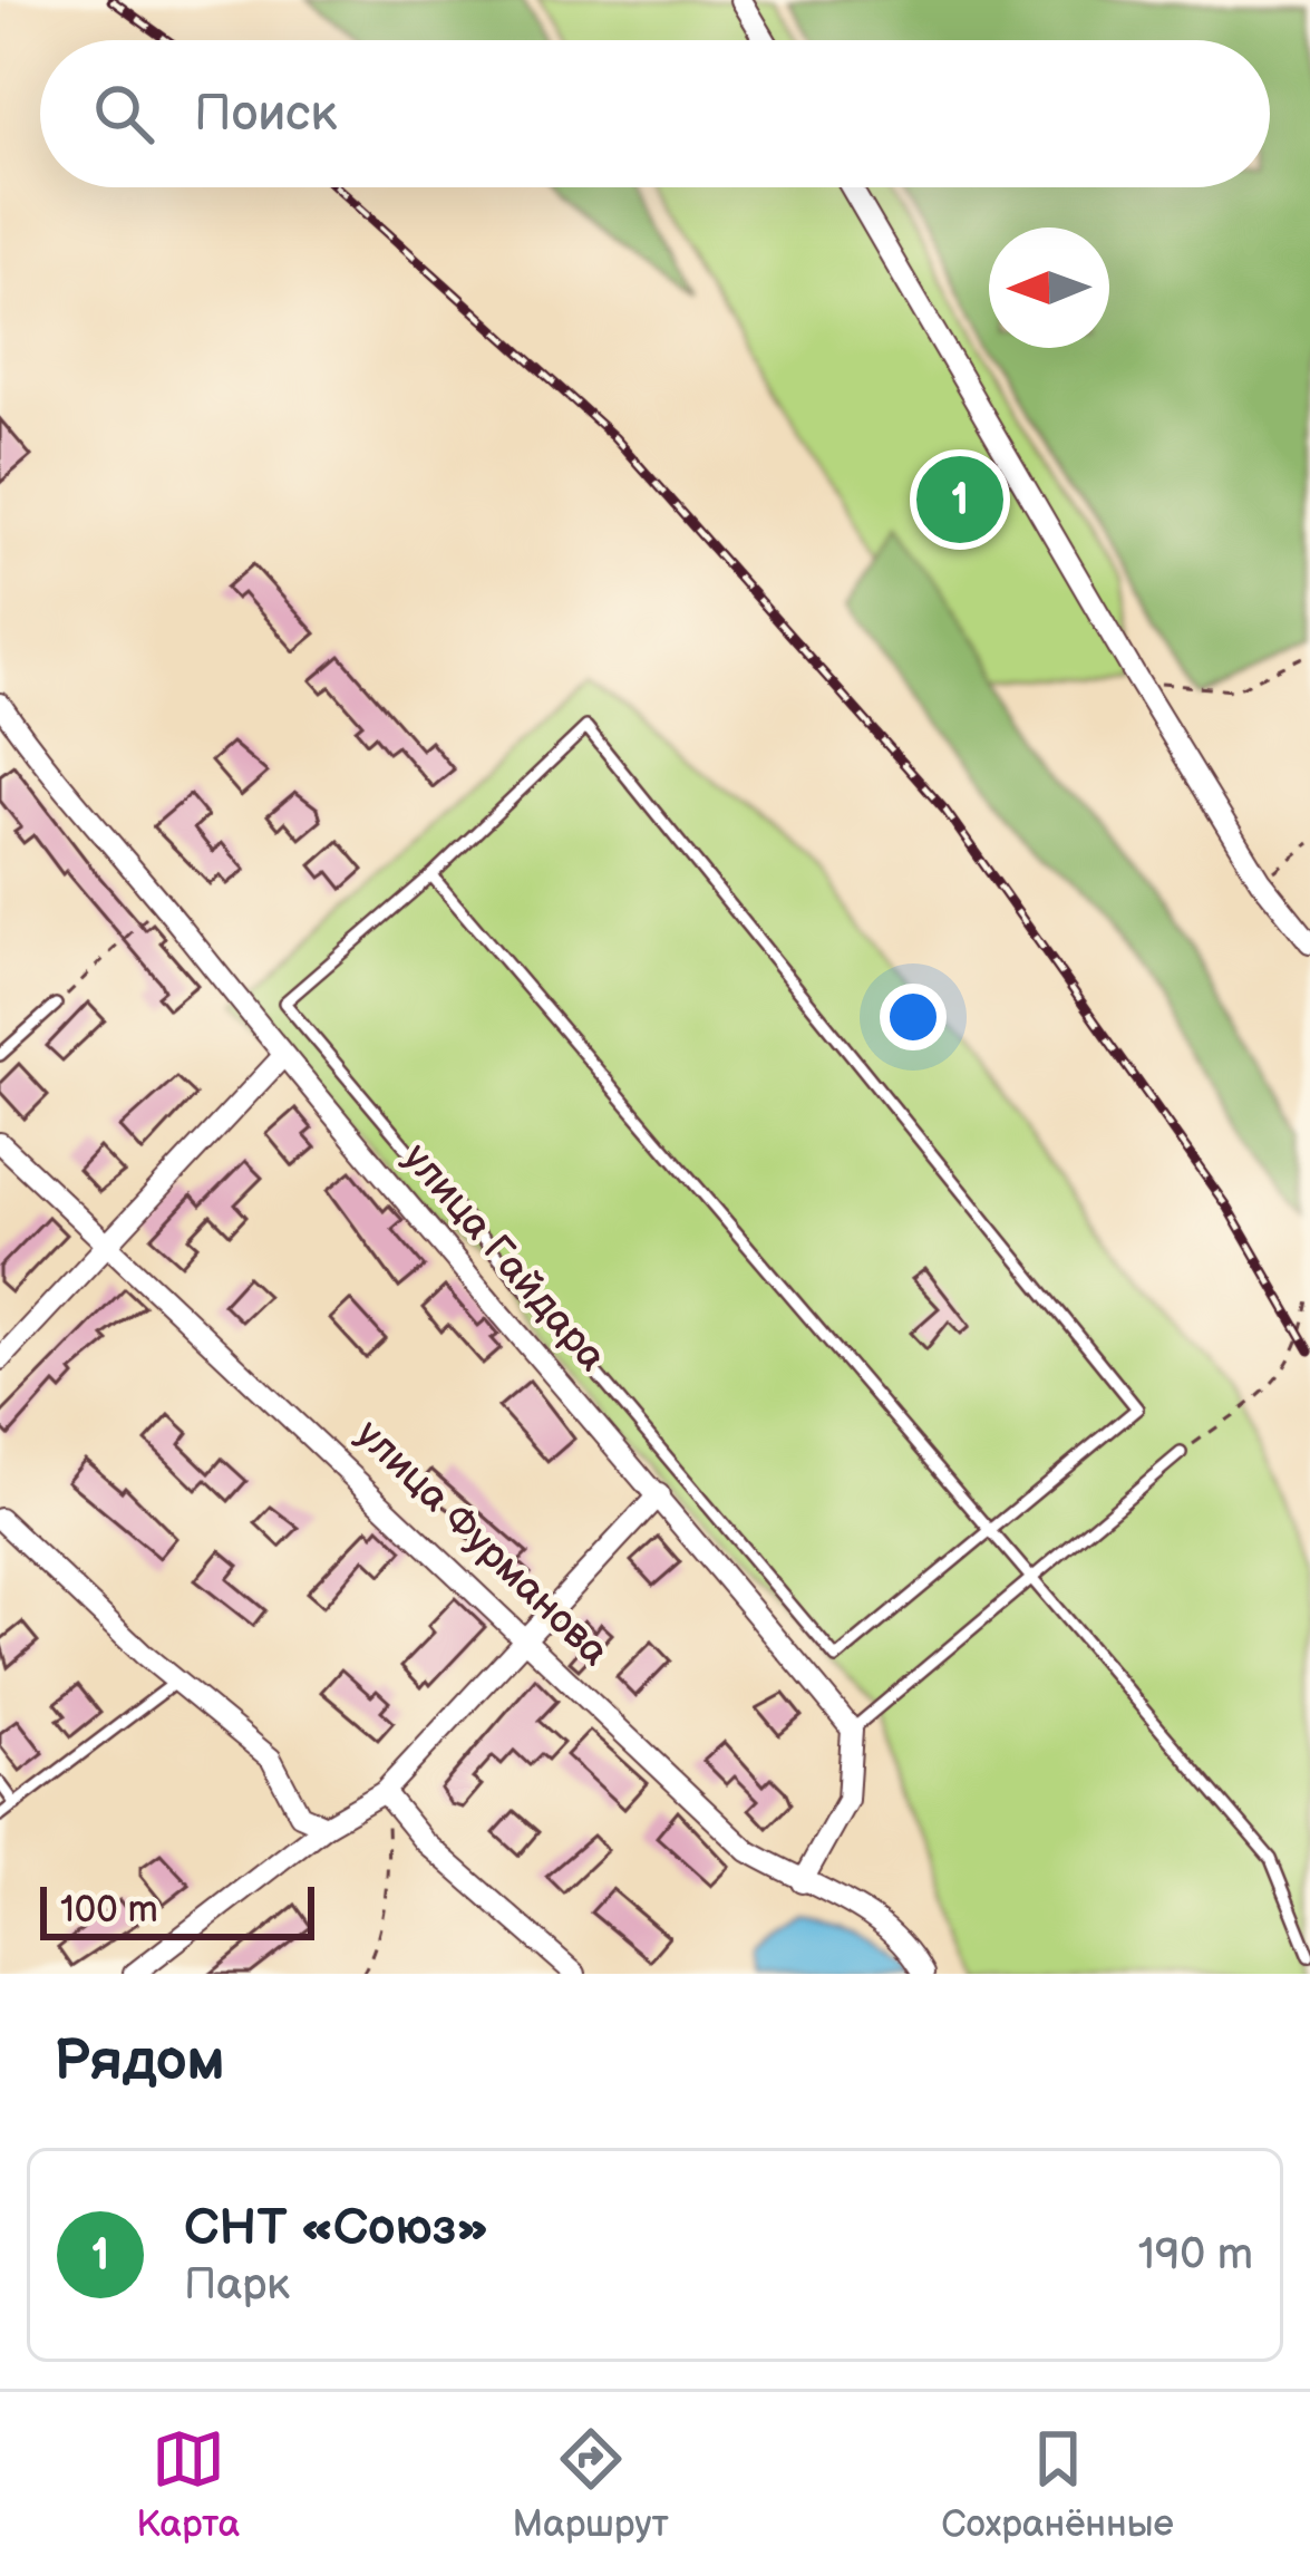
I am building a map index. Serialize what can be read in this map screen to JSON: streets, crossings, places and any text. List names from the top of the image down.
{
  "streets": {
    "street": ["улица Гайдара", "улица Фурманова"]
  },
  "scale_bar": "100 m",
  "north": "left",
  "page": {
    "search": "Поиск",
    "pins": "1",
    "scale": "100 m",
    "heading": "Рядом",
    "list": [
      {
        "mark": "1",
        "name": "СНТ «Союз»",
        "note": "Парк",
        "value": "190 m"
      }
    ],
    "nav": ["Карта", "Маршрут", "Сохранённые"]
  }
}
